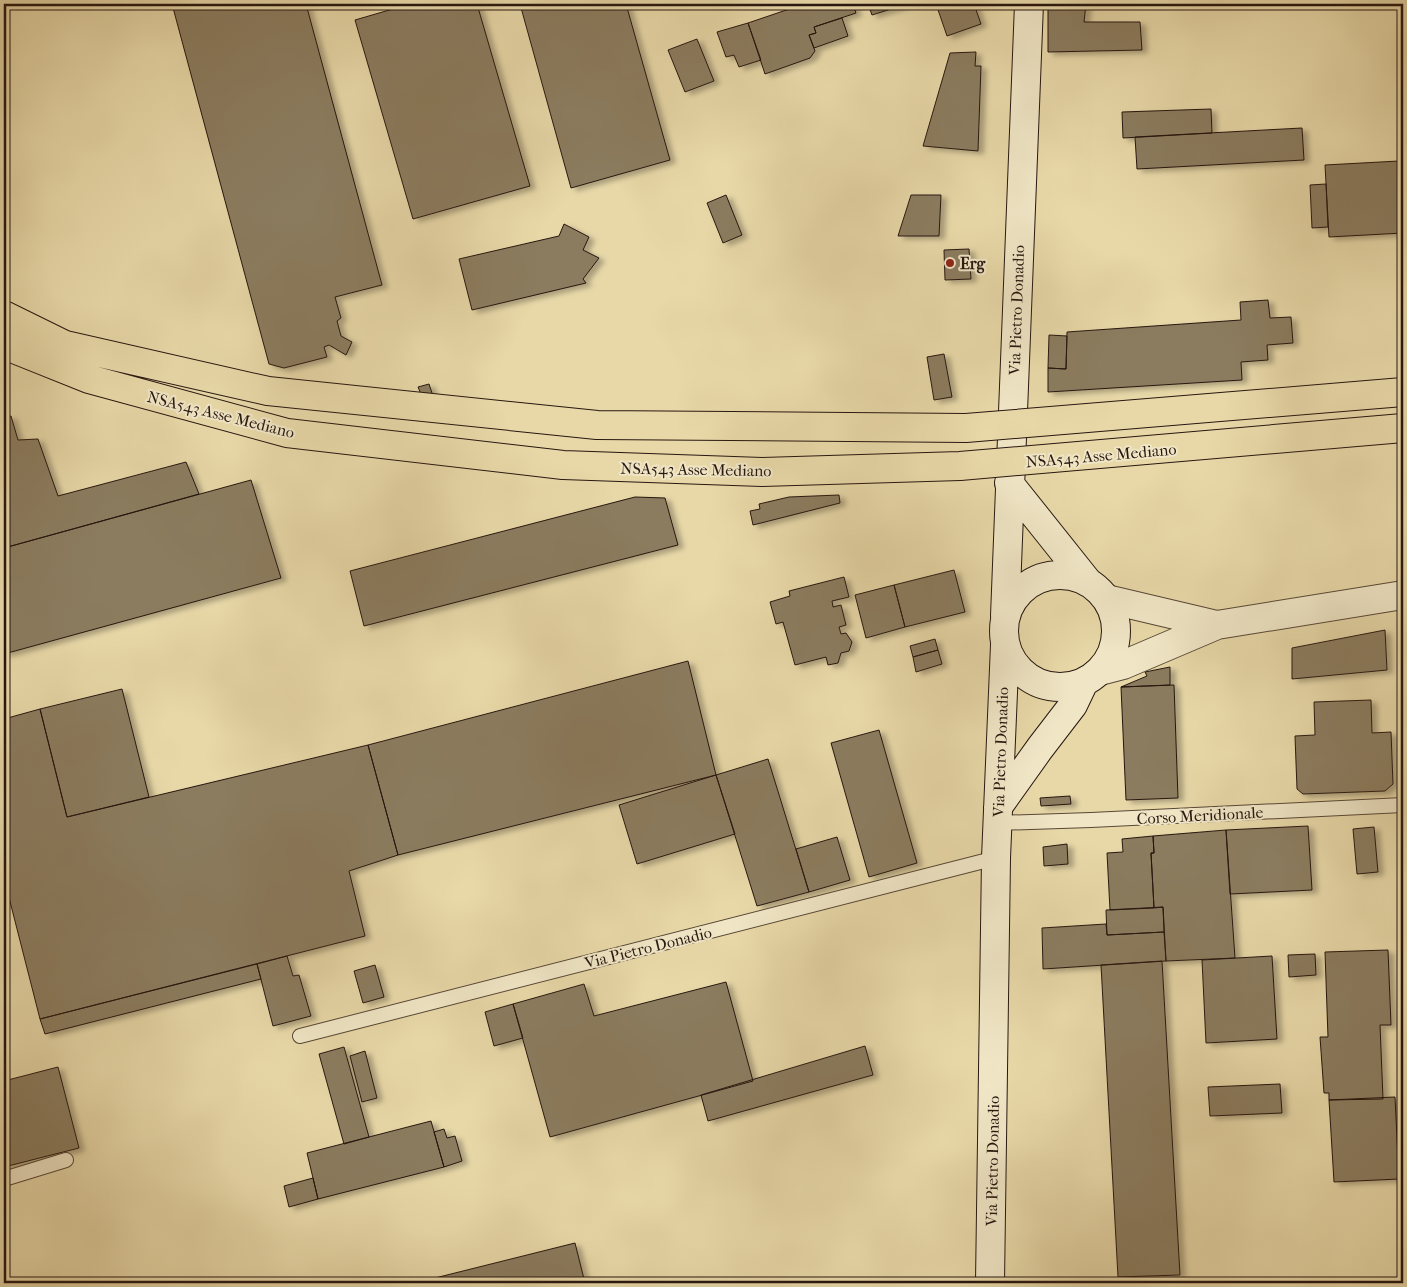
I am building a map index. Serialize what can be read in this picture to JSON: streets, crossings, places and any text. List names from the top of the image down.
{
  "streets": {
    "highway": ["NSA543 Asse Mediano"],
    "main road": ["Via Pietro Donadio"],
    "lane": ["Corso Meridionale"]
  },
  "crossings": [
    ["Via Pietro Donadio", "Corso Meridionale"]
  ],
  "places": ["Erg"]
}
